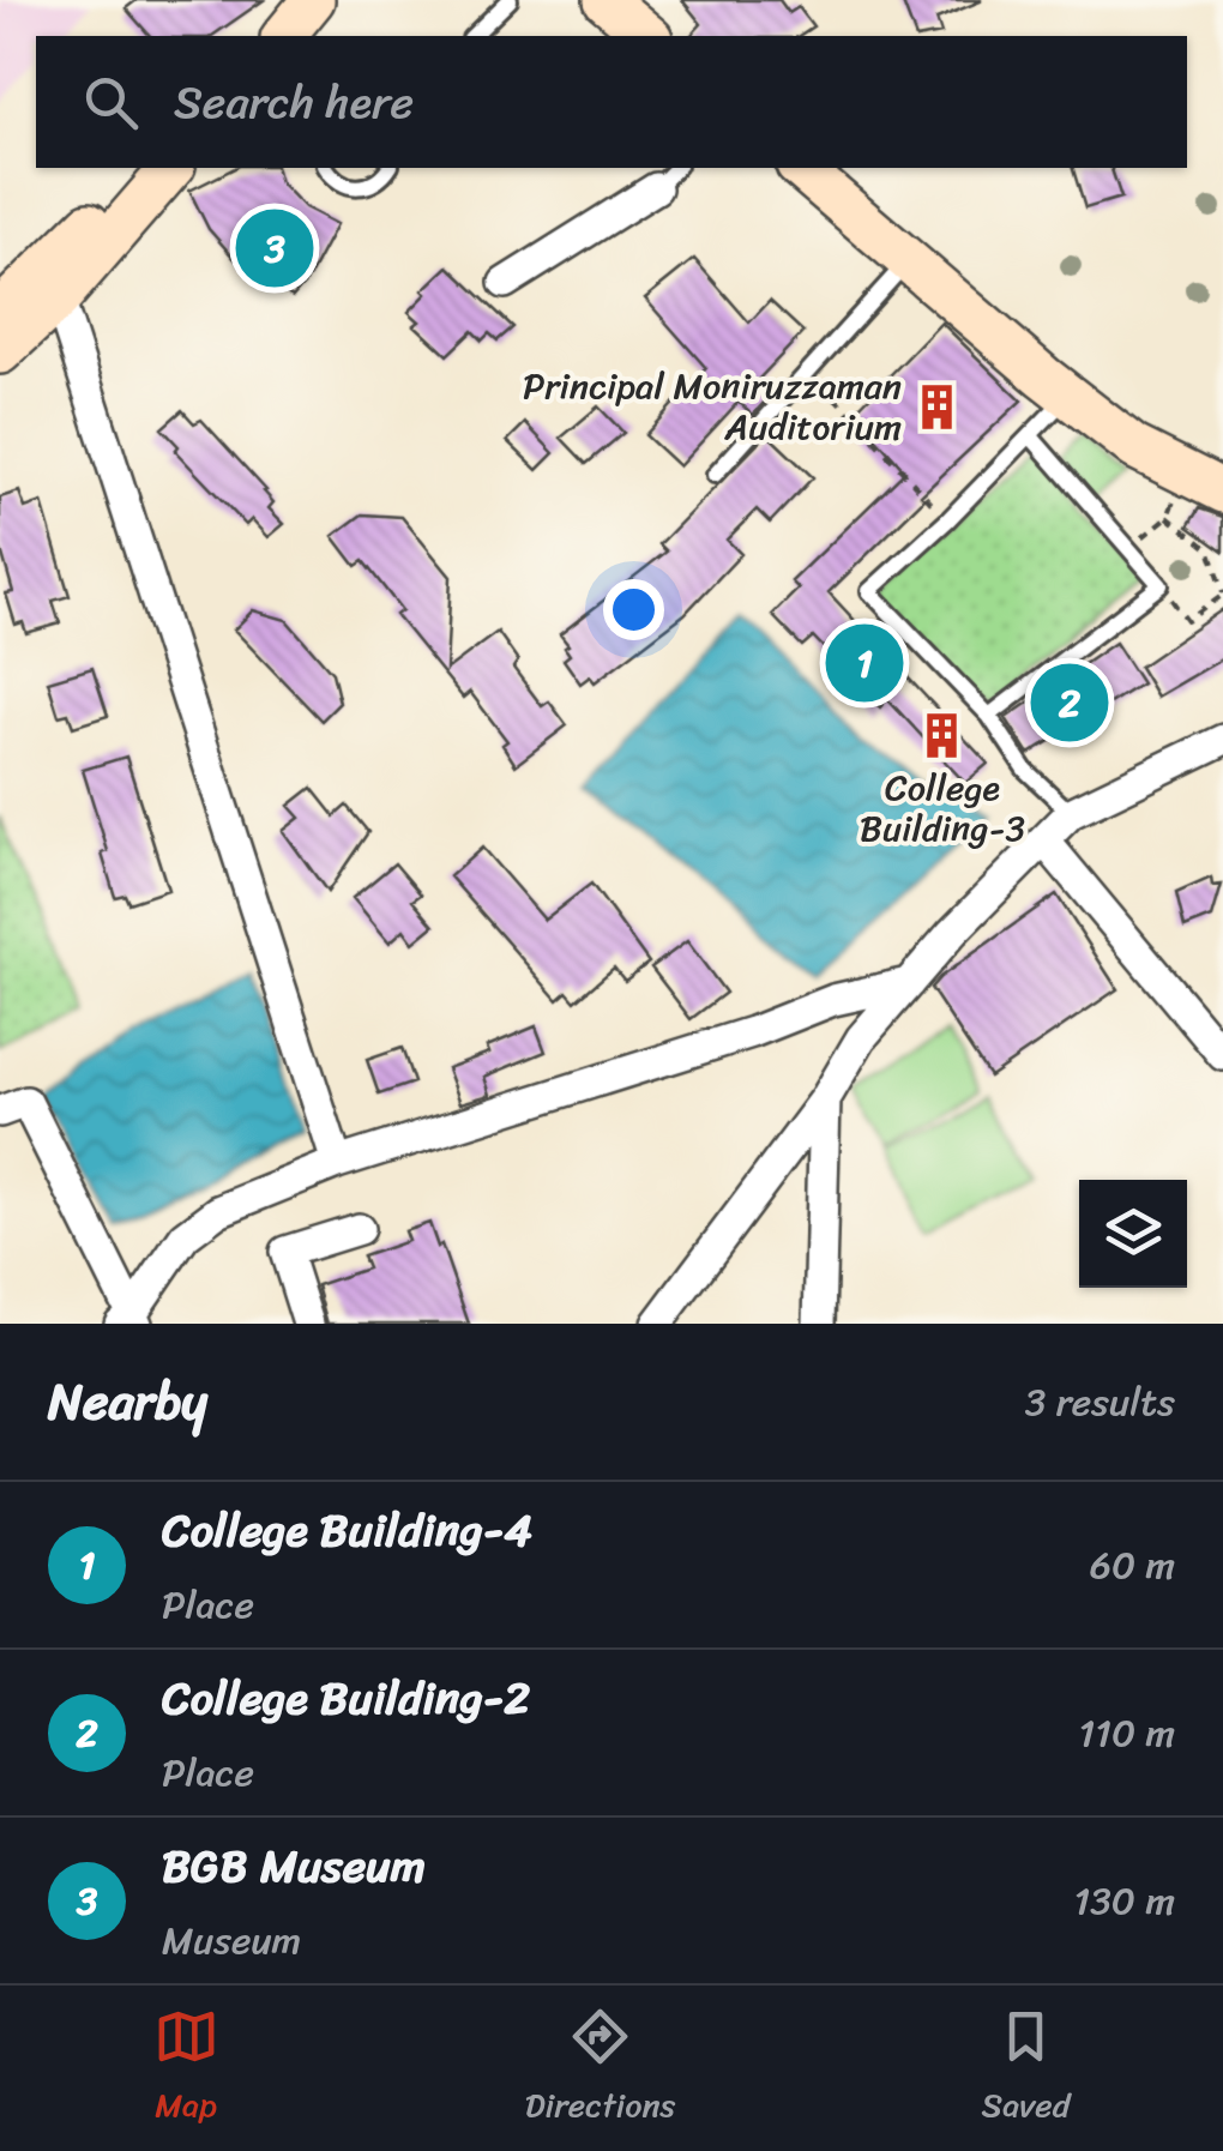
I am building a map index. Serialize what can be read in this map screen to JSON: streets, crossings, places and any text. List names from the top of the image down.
{
  "places": {
    "building": ["Principal Moniruzzaman Auditorium", "College Building-3"]
  },
  "page": {
    "search": "Search here",
    "pins": ["3", "1", "2"],
    "heading": ["Nearby", "3 results"],
    "list": [
      {
        "mark": "1",
        "name": "College Building-4",
        "note": "Place",
        "value": "60 m"
      },
      {
        "mark": "2",
        "name": "College Building-2",
        "note": "Place",
        "value": "110 m"
      },
      {
        "mark": "3",
        "name": "BGB Museum",
        "note": "Museum",
        "value": "130 m"
      }
    ],
    "nav": ["Map", "Directions", "Saved"]
  }
}
